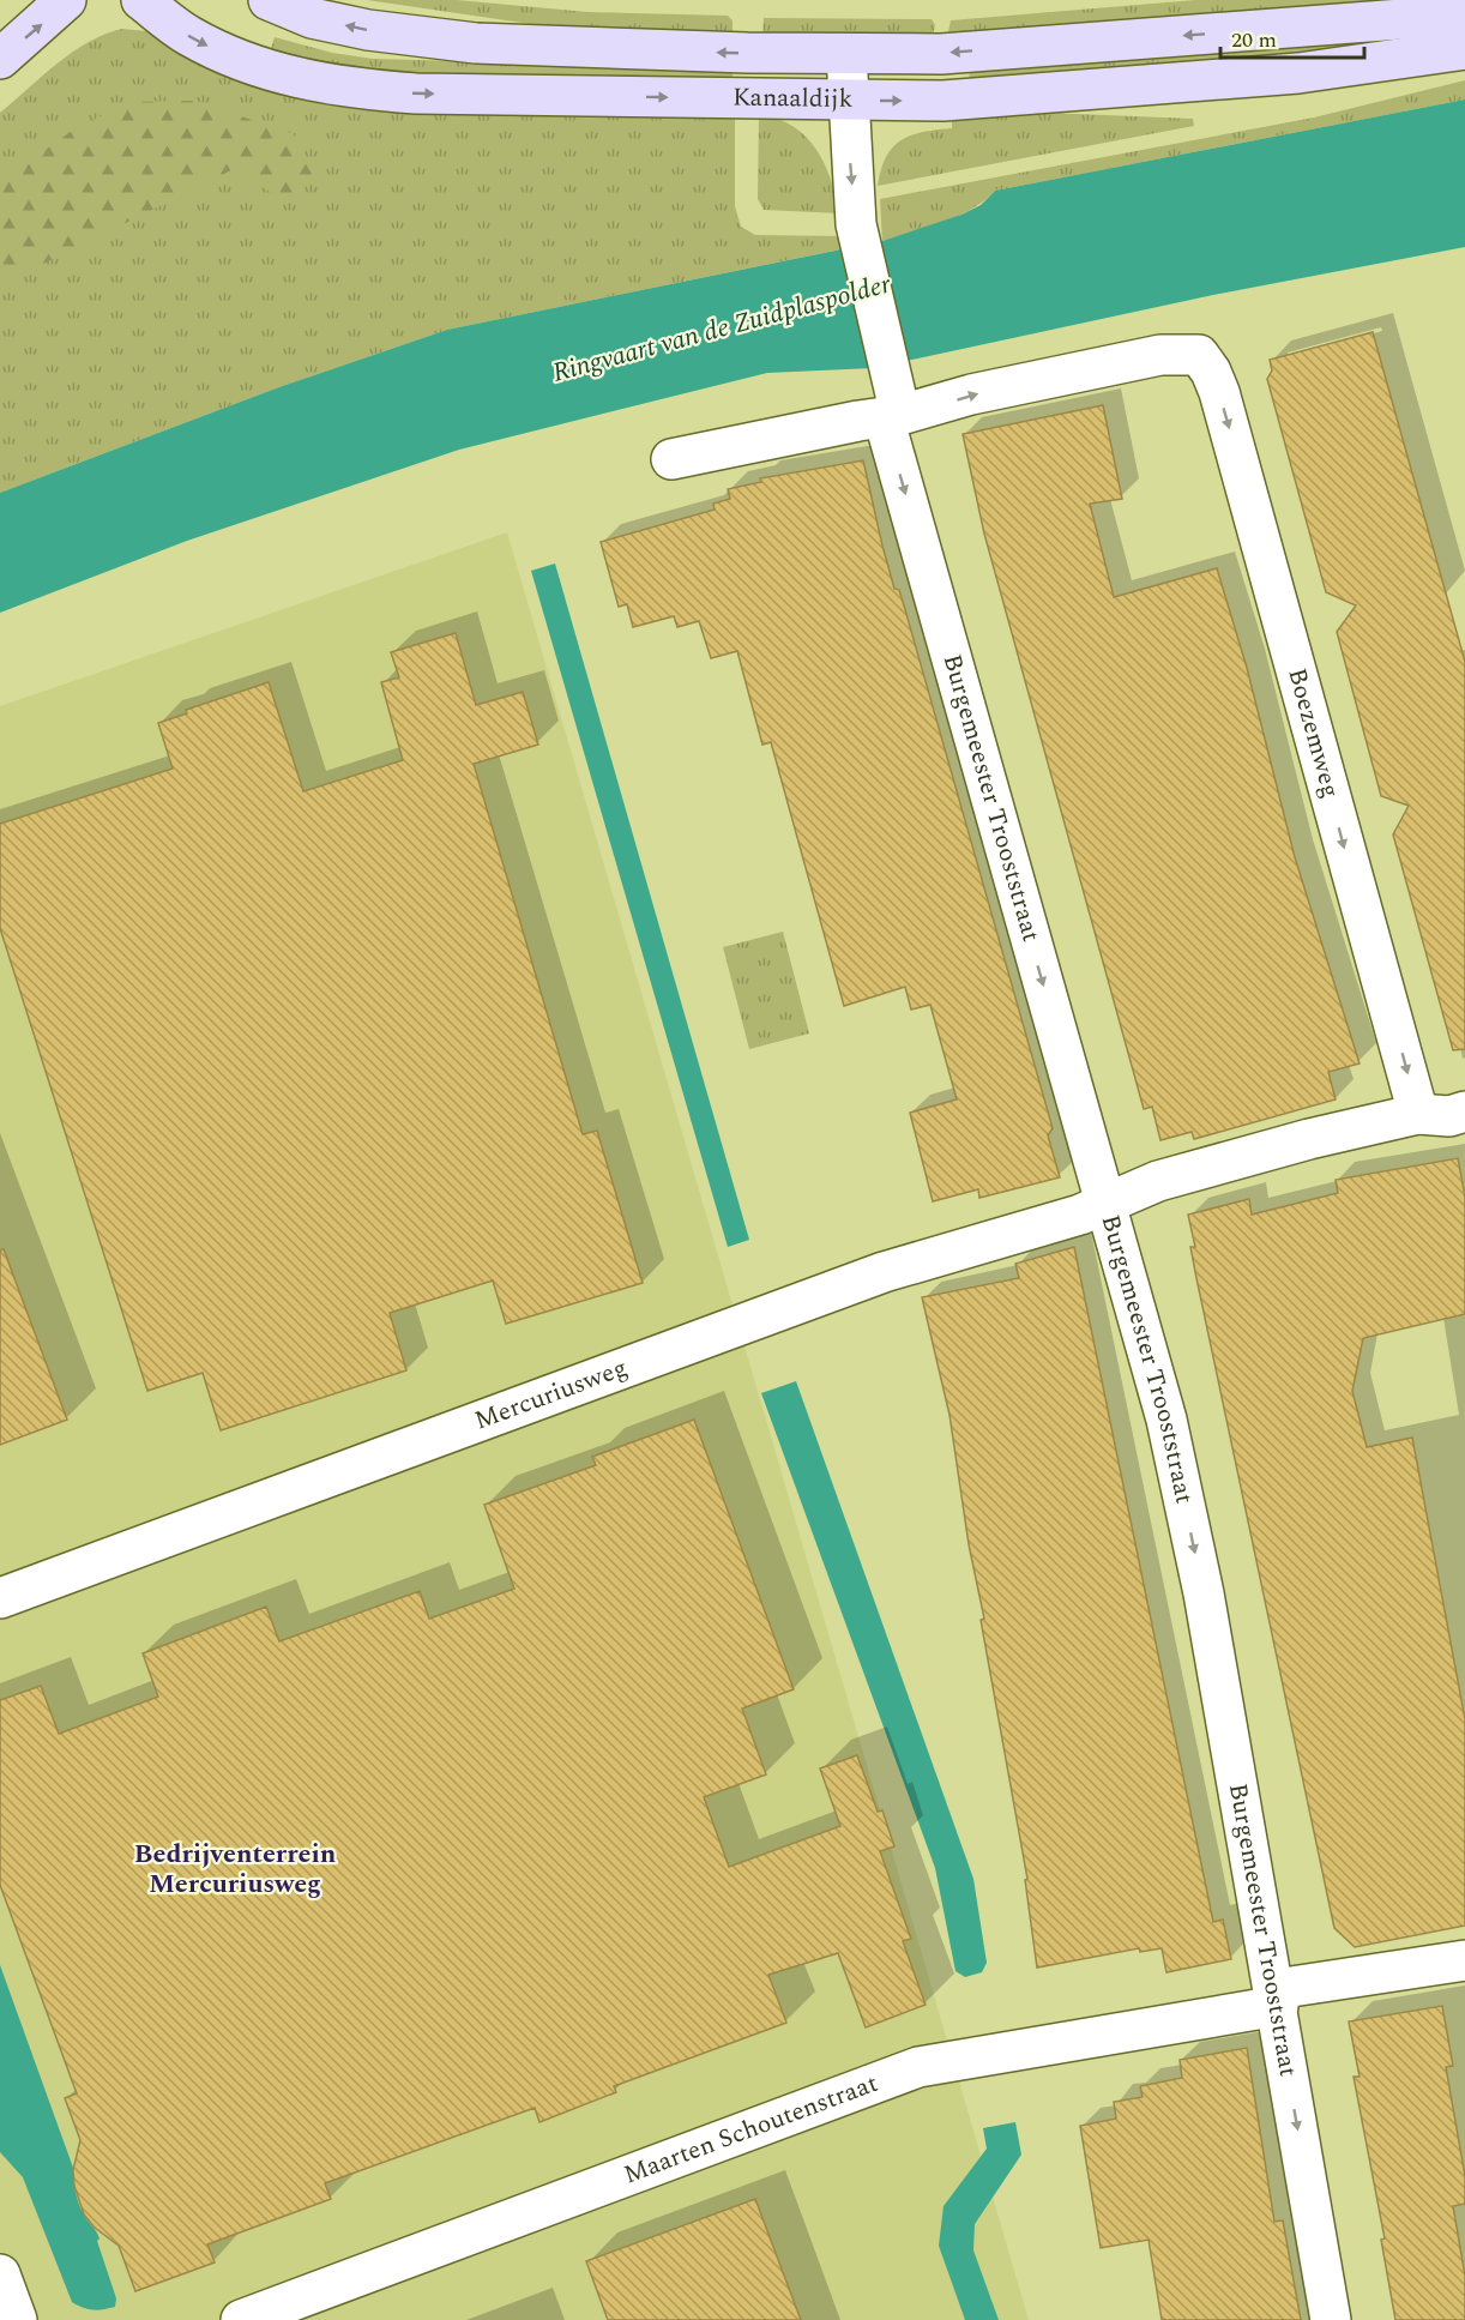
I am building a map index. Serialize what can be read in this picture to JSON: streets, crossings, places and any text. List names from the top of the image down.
{
  "streets": {
    "main road": ["Kanaaldijk"],
    "street": [
      "Boezemweg",
      "Burgemeester Trooststraat",
      "Mercuriusweg",
      "Maarten Schoutenstraat"
    ]
  },
  "crossings": [
    ["Kanaaldijk", "Burgemeester Trooststraat"],
    ["Boezemweg", "Burgemeester Trooststraat"],
    ["Burgemeester Trooststraat", "Mercuriusweg"],
    ["Burgemeester Trooststraat", "Maarten Schoutenstraat"]
  ],
  "one_way": ["Burgemeester Trooststraat"],
  "districts": ["Bedrijventerrein Mercuriusweg"],
  "water": ["Ringvaart van de Zuidplaspolder"],
  "scale_bar": "20 m"
}
